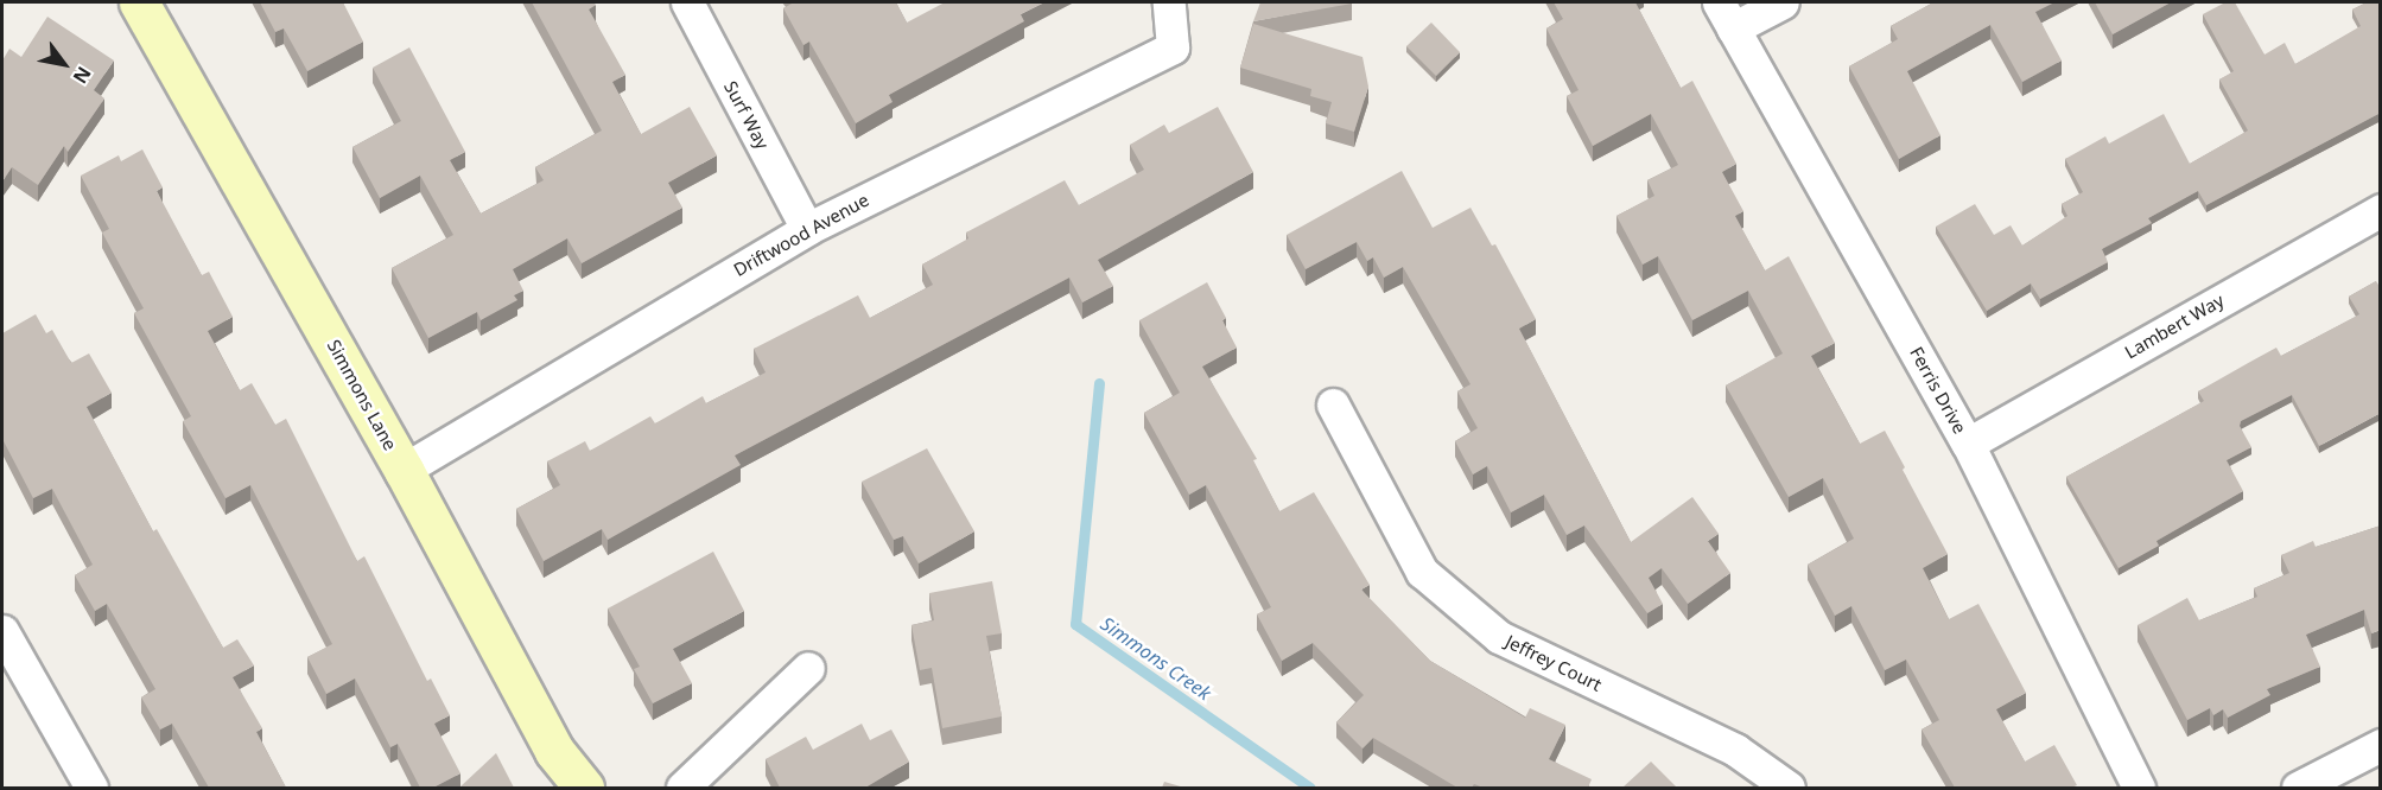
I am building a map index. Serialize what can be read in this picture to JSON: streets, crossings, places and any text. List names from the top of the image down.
{
  "streets": {
    "street": [
      "Surf Way",
      "Driftwood Avenue",
      "Lambert Way",
      "Ferris Drive",
      "Simmons Lane",
      "Jeffrey Court"
    ]
  },
  "crossings": [
    ["Surf Way", "Driftwood Avenue"],
    ["Driftwood Avenue", "Simmons Lane"],
    ["Lambert Way", "Ferris Drive"]
  ],
  "water": ["Simmons Creek"],
  "north": "bottom right"
}
